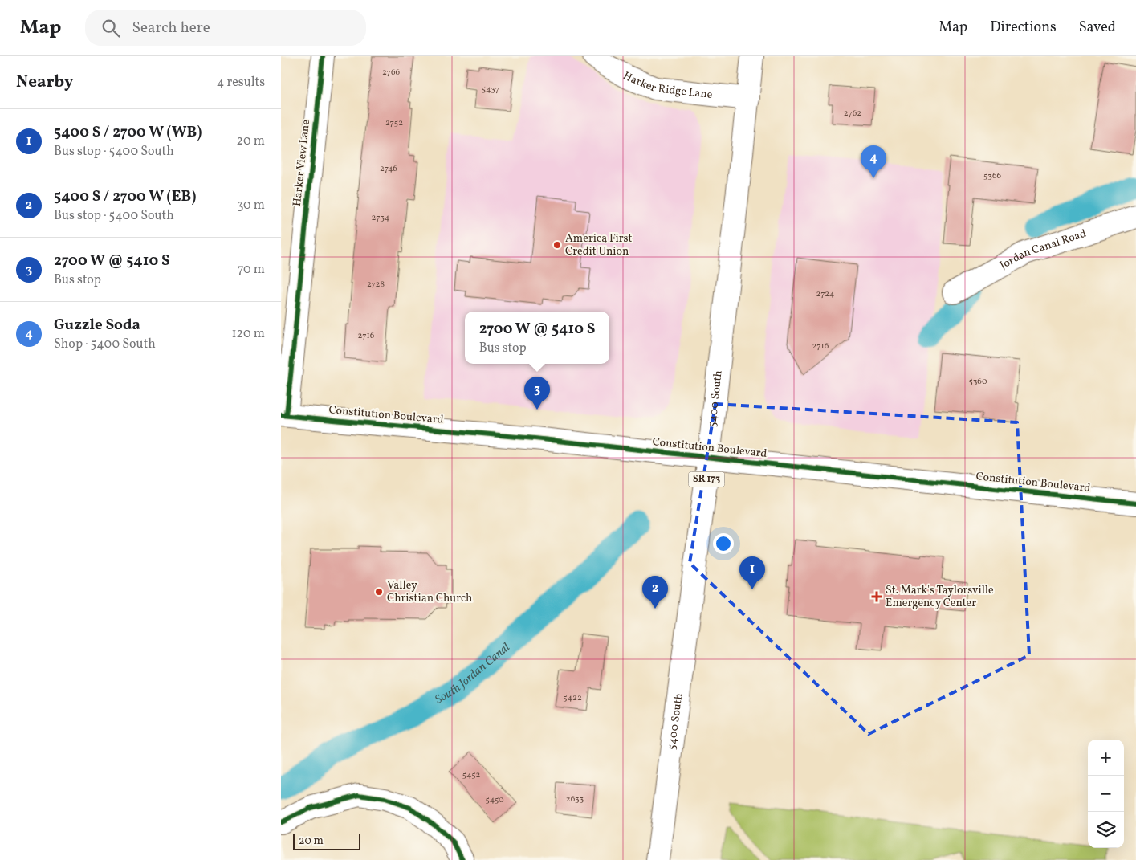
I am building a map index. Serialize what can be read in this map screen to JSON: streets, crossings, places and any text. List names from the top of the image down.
{
  "streets": {
    "main road": [
      "Harker Ridge Lane",
      "Harker View Lane",
      "Jordan Canal Road",
      "5400 South",
      "Constitution Boulevard",
      "SR 173"
    ]
  },
  "crossings": [
    ["Harker Ridge Lane", "5400 South"],
    ["Harker View Lane", "Constitution Boulevard"],
    ["5400 South", "Constitution Boulevard"]
  ],
  "water": ["South Jordan Canal"],
  "places": {
    "other": ["America First Credit Union", "Valley Christian Church"],
    "health": ["St. Mark's Taylorsville Emergency Center"]
  },
  "house_numbers": [
    "2766",
    "5437",
    "2762",
    "2752",
    "2746",
    "5366",
    "2734",
    "2728",
    "2724",
    "2716",
    "2716",
    "5360",
    "5422",
    "5452",
    "2633",
    "5450"
  ],
  "scale_bar": "20 m",
  "page": {
    "header": "Map",
    "search": "Search here",
    "nav": ["Map", "Directions", "Saved"],
    "heading": ["Nearby", "4 results"],
    "list": [
      {
        "mark": "1",
        "name": "5400 S / 2700 W (WB)",
        "note": "Bus stop · 5400 South",
        "value": "20 m"
      },
      {
        "mark": "2",
        "name": "5400 S / 2700 W (EB)",
        "note": "Bus stop · 5400 South",
        "value": "30 m"
      },
      {
        "mark": "3",
        "name": "2700 W @ 5410 S",
        "note": "Bus stop",
        "value": "70 m"
      },
      {
        "mark": "4",
        "name": "Guzzle Soda",
        "note": "Shop · 5400 South",
        "value": "120 m"
      }
    ],
    "pins": [
      "4",
      "3",
      "1",
      "2"
    ],
    "popup": ["2700 W @ 5410 S", "Bus stop"],
    "map_buttons": ["+", "−"],
    "scale": "20 m"
  }
}
